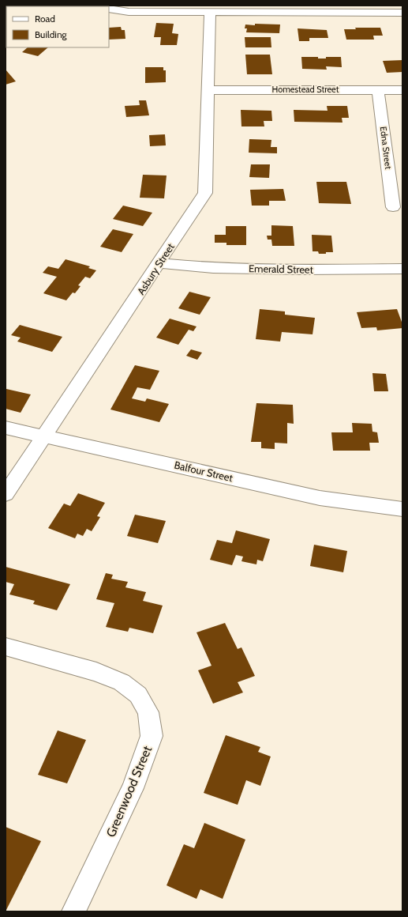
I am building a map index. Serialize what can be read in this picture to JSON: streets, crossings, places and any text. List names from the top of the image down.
{
  "streets": {
    "street": [
      "Homestead Street",
      "Edna Street",
      "Asbury Street",
      "Emerald Street",
      "Balfour Street",
      "Greenwood Street"
    ]
  },
  "crossings": [
    ["Homestead Street", "Edna Street"],
    ["Homestead Street", "Asbury Street"],
    ["Asbury Street", "Emerald Street"],
    ["Asbury Street", "Balfour Street"]
  ],
  "legend": ["Road", "Building"]
}
